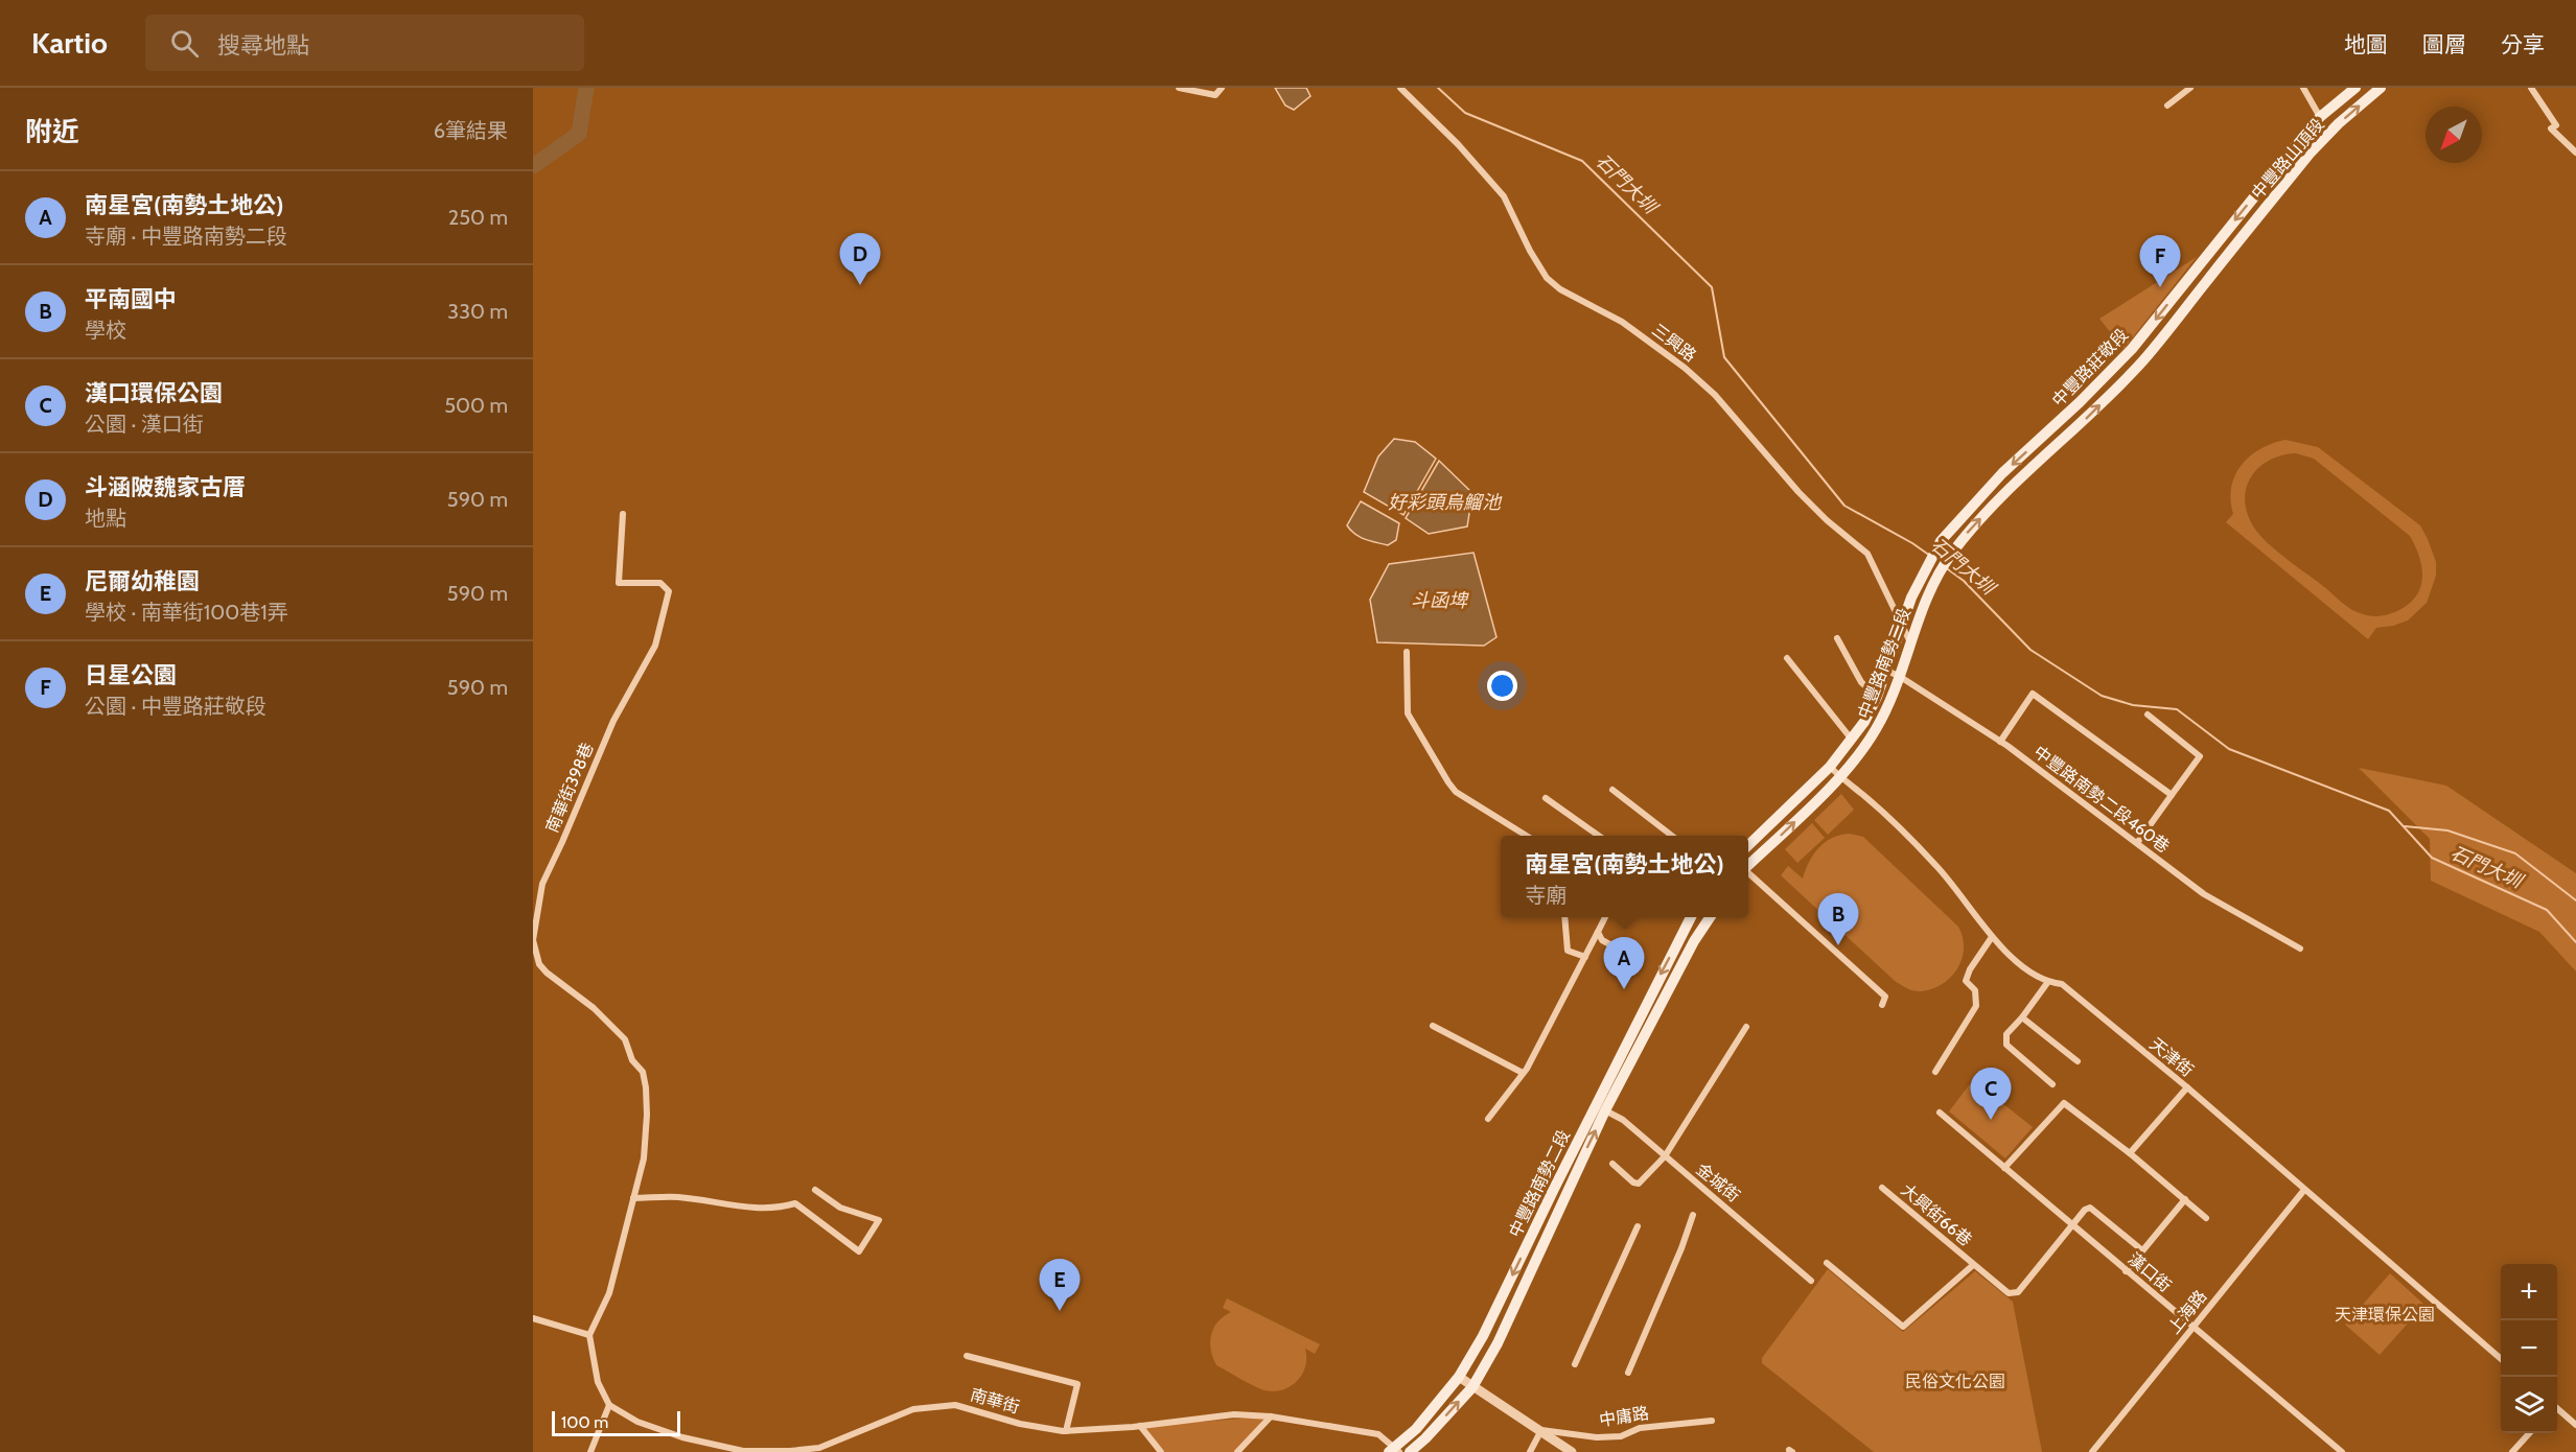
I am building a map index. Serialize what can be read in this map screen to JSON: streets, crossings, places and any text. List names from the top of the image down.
{
  "streets": {
    "main road": ["中豐路山頂段", "中豐路莊敬段", "中豐路南勢二段"],
    "street": [
      "三興路",
      "南華街398巷",
      "中豐路南勢二段460巷",
      "天津街",
      "金城街",
      "大興街66巷",
      "漢口街",
      "上海路",
      "南華街",
      "中庸路"
    ]
  },
  "crossings": [
    ["中豐路山頂段", "中豐路莊敬段"],
    ["三興路", "中豐路南勢二段"],
    ["中豐路莊敬段", "中豐路南勢二段"],
    ["中豐路南勢二段", "中豐路南勢二段460巷"],
    ["中豐路南勢二段", "天津街"],
    ["中豐路南勢二段", "金城街"],
    ["中豐路南勢二段", "南華街"],
    ["中豐路南勢二段", "中庸路"],
    ["天津街", "上海路"],
    ["大興街66巷", "漢口街"],
    ["漢口街", "上海路"]
  ],
  "water": ["石門大圳", "好彩頭烏鰡池", "斗函埤"],
  "parks": ["天津環保公園", "民俗文化公園"],
  "scale_bar": "100 m",
  "north": "bottom left",
  "page": {
    "header": "Kartio",
    "search": "搜尋地點",
    "nav": ["地圖", "圖層", "分享"],
    "heading": ["附近", "6筆結果"],
    "list": [
      {
        "mark": "A",
        "name": "南星宮(南勢土地公)",
        "note": "寺廟 · 中豐路南勢二段",
        "value": "250 m"
      },
      {
        "mark": "B",
        "name": "平南國中",
        "note": "學校",
        "value": "330 m"
      },
      {
        "mark": "C",
        "name": "漢口環保公園",
        "note": "公園 · 漢口街",
        "value": "500 m"
      },
      {
        "mark": "D",
        "name": "斗涵陂魏家古厝",
        "note": "地點",
        "value": "590 m"
      },
      {
        "mark": "E",
        "name": "尼爾幼稚園",
        "note": "學校 · 南華街100巷1弄",
        "value": "590 m"
      },
      {
        "mark": "F",
        "name": "日星公園",
        "note": "公園 · 中豐路莊敬段",
        "value": "590 m"
      }
    ],
    "pins": [
      "D",
      "F",
      "B",
      "A",
      "C",
      "E"
    ],
    "popup": ["南星宮(南勢土地公)", "寺廟"],
    "map_buttons": ["+", "−"],
    "scale": "100 m"
  }
}
